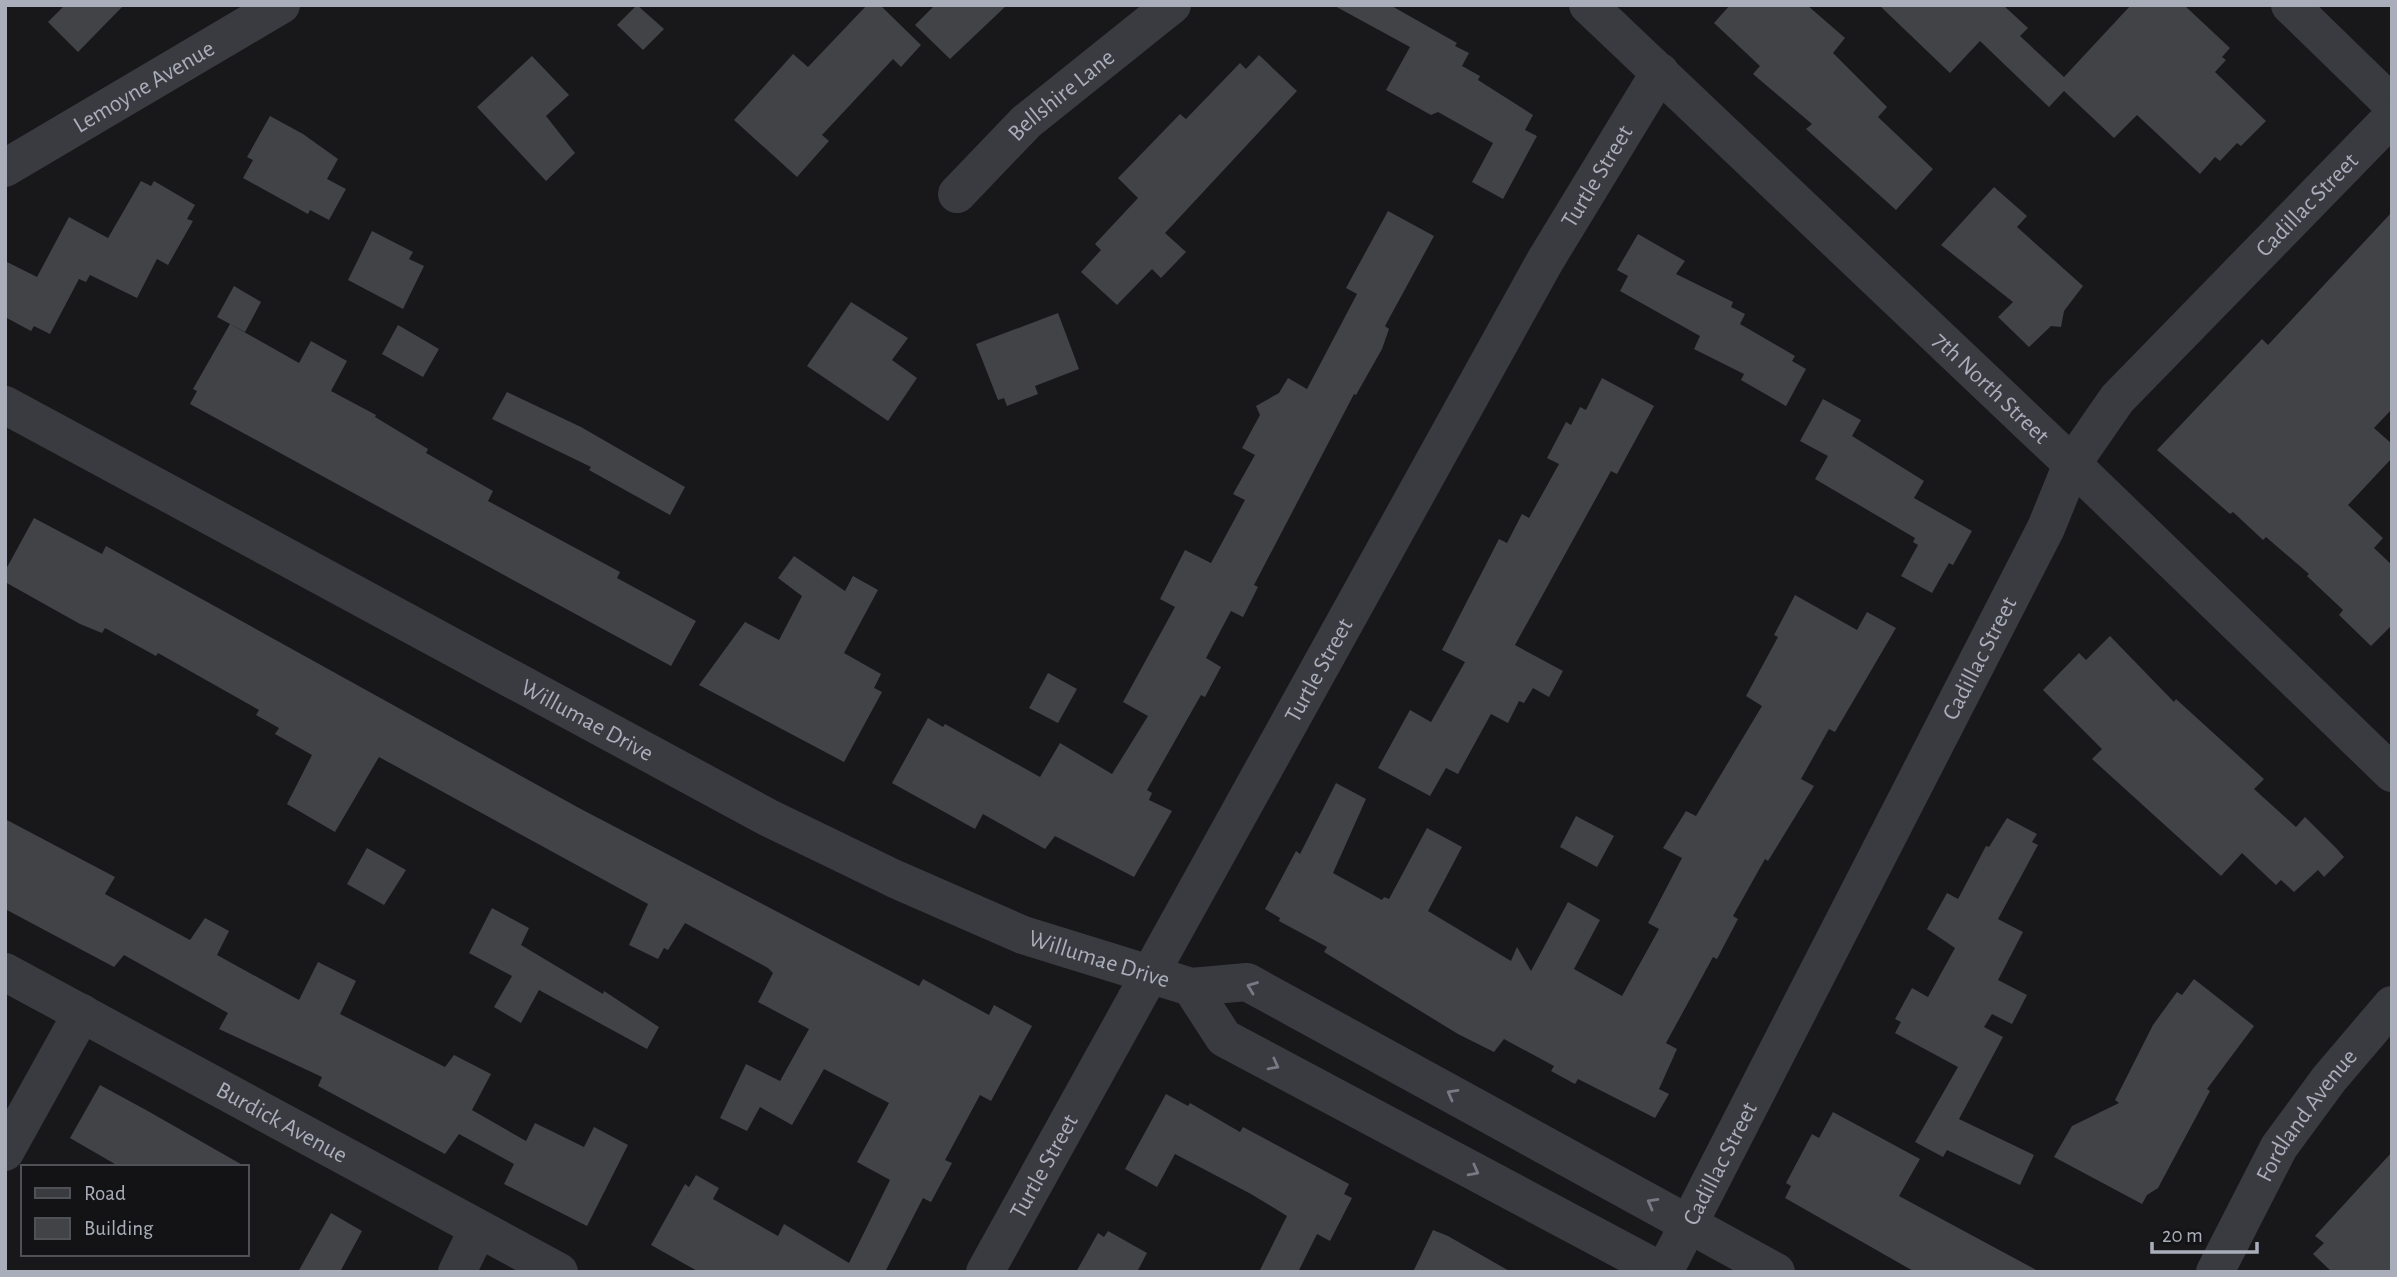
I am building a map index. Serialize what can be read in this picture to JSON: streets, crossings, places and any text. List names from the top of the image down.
{
  "streets": {
    "street": [
      "Lemoyne Avenue",
      "Bellshire Lane",
      "Turtle Street",
      "Cadillac Street",
      "7th North Street",
      "Willumae Drive",
      "Fordland Avenue",
      "Burdick Avenue"
    ]
  },
  "crossings": [
    ["Turtle Street", "7th North Street"],
    ["Turtle Street", "Willumae Drive"],
    ["Cadillac Street", "7th North Street"],
    ["Cadillac Street", "Willumae Drive"]
  ],
  "legend": ["Road", "Building"],
  "scale_bar": "20 m"
}
